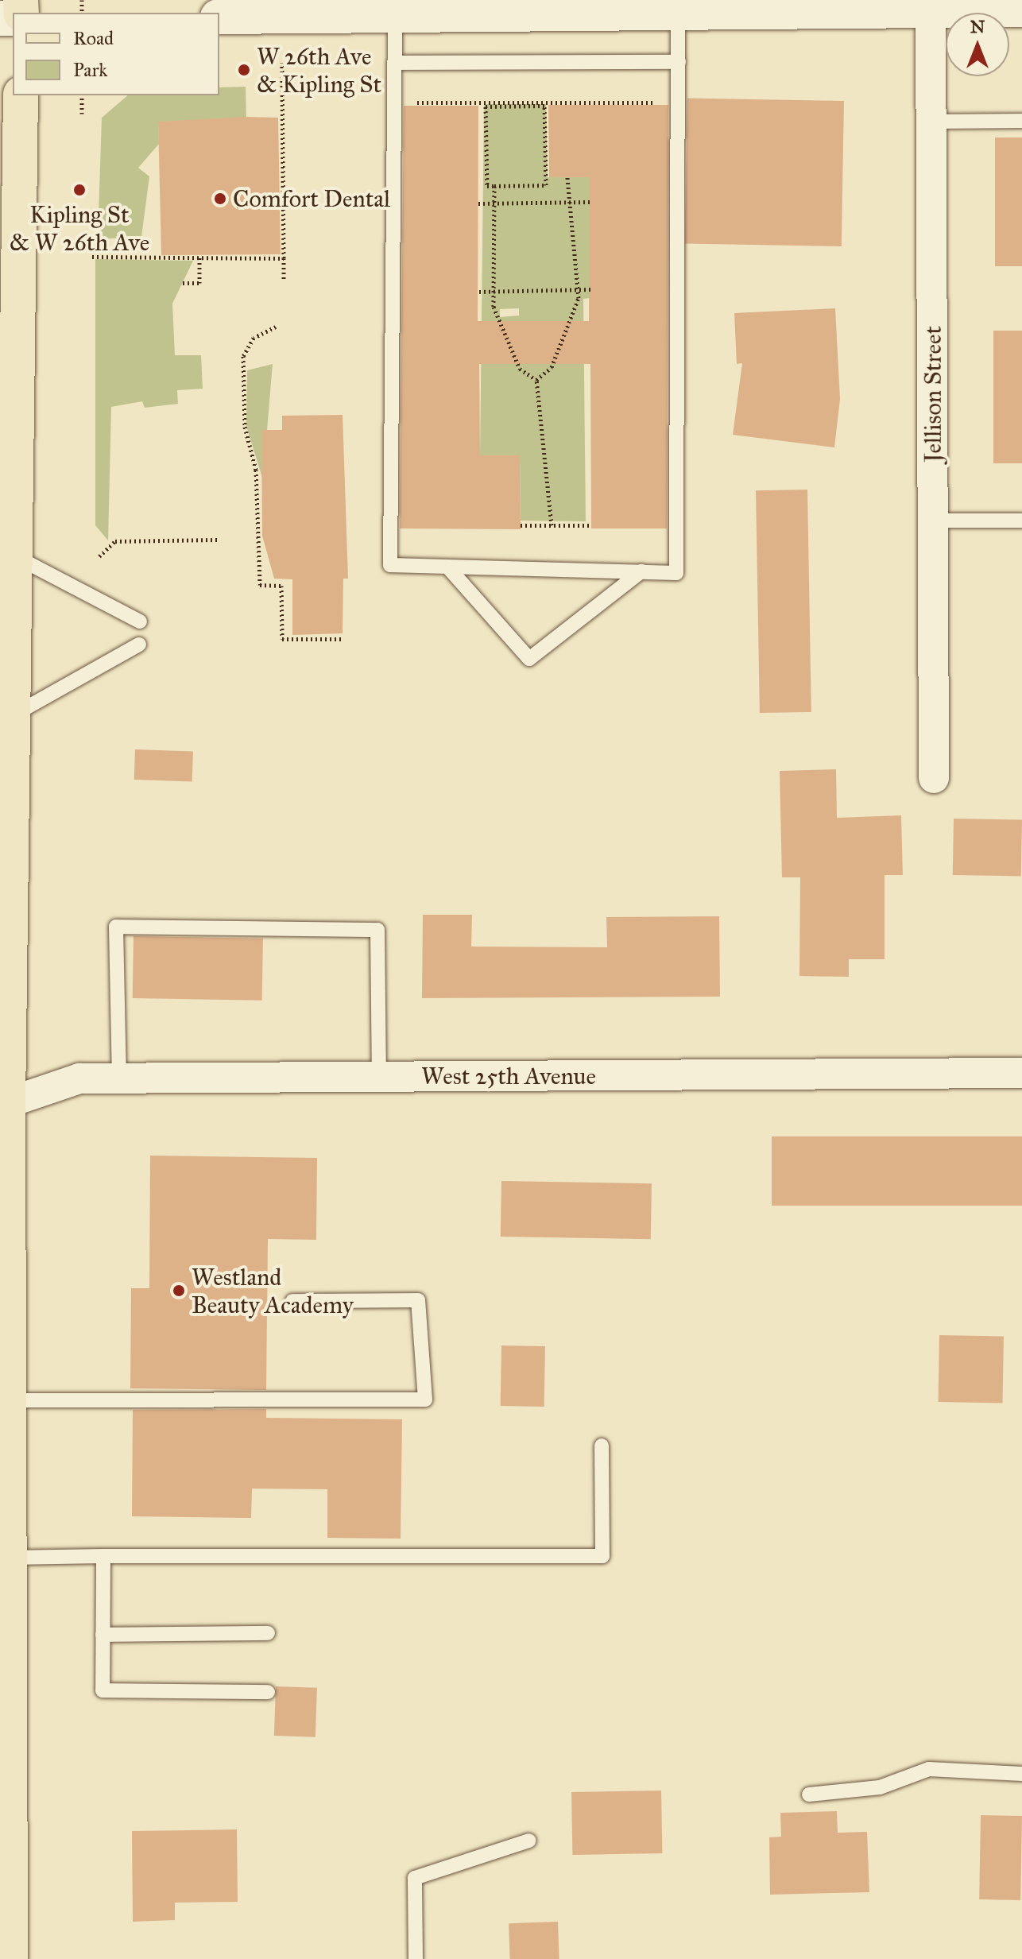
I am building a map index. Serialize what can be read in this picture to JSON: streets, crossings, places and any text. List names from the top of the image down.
{
  "streets": {
    "street": ["Jellison Street", "West 25th Avenue"]
  },
  "places": [
    "W 26th Ave & Kipling St",
    "Kipling St & W 26th Ave",
    "Comfort Dental",
    "Westland Beauty Academy"
  ],
  "legend": ["Road", "Park"],
  "north": "top"
}
